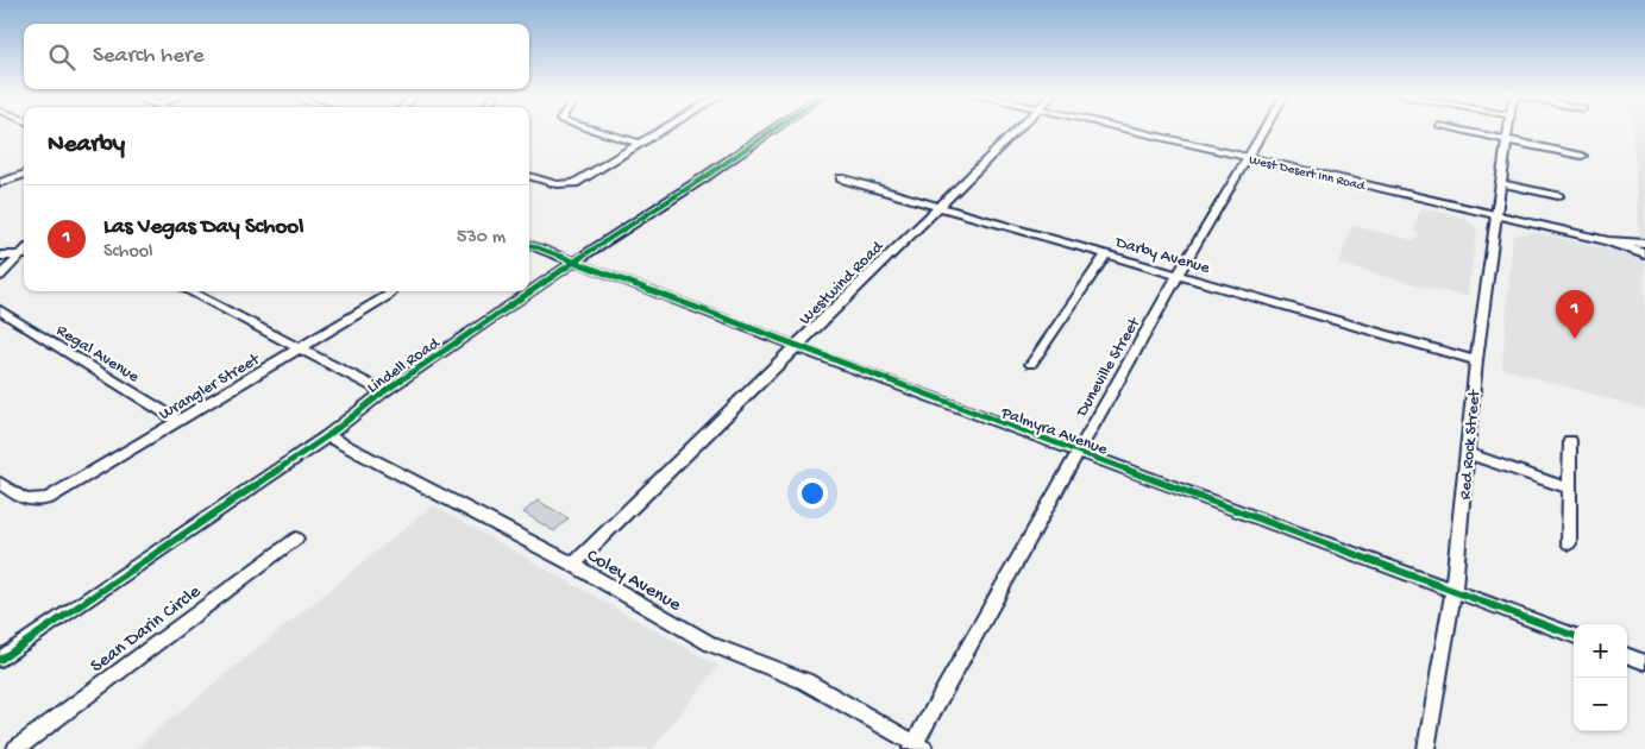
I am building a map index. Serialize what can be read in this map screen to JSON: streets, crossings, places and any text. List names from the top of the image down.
{
  "streets": {
    "main road": ["West Desert Inn Road"],
    "street": [
      "Darby Avenue",
      "Westwind Road",
      "Regal Avenue",
      "Lindell Road",
      "Duneville Street",
      "Wrangler Street",
      "Palmyra Avenue",
      "Red Rock Street",
      "Coley Avenue",
      "Sean Darin Circle"
    ]
  },
  "crossings": [
    ["West Desert Inn Road", "Duneville Street"],
    ["West Desert Inn Road", "Red Rock Street"],
    ["Darby Avenue", "Westwind Road"],
    ["Darby Avenue", "Duneville Street"],
    ["Darby Avenue", "Red Rock Street"],
    ["Westwind Road", "Palmyra Avenue"],
    ["Westwind Road", "Coley Avenue"],
    ["Regal Avenue", "Wrangler Street"],
    ["Lindell Road", "Palmyra Avenue"],
    ["Lindell Road", "Coley Avenue"],
    ["Duneville Street", "Palmyra Avenue"],
    ["Duneville Street", "Coley Avenue"],
    ["Palmyra Avenue", "Red Rock Street"]
  ],
  "page": {
    "search": "Search here",
    "heading": "Nearby",
    "list": [
      {
        "mark": "1",
        "name": "Las Vegas Day School",
        "note": "School",
        "value": "530 m"
      }
    ],
    "pins": "1",
    "map_buttons": ["+", "−"]
  }
}
